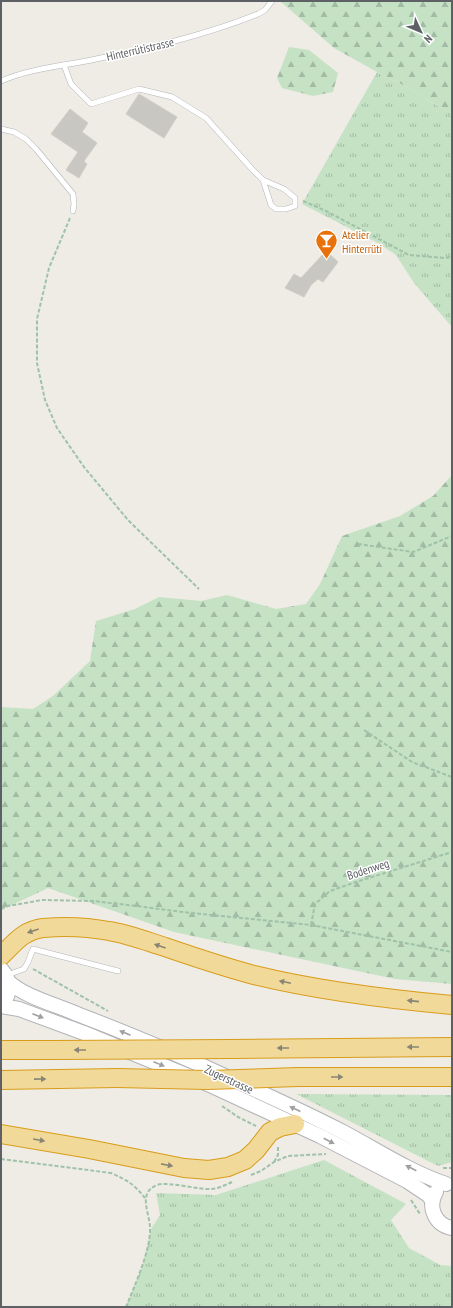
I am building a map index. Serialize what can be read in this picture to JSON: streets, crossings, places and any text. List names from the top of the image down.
{
  "streets": {
    "main road": ["Zugerstrasse"],
    "lane": ["Hinterrütistrasse"],
    "path": ["Bodenweg"]
  },
  "places": {
    "bar": ["Atelier Hinterrüti"]
  },
  "north": "bottom right"
}
